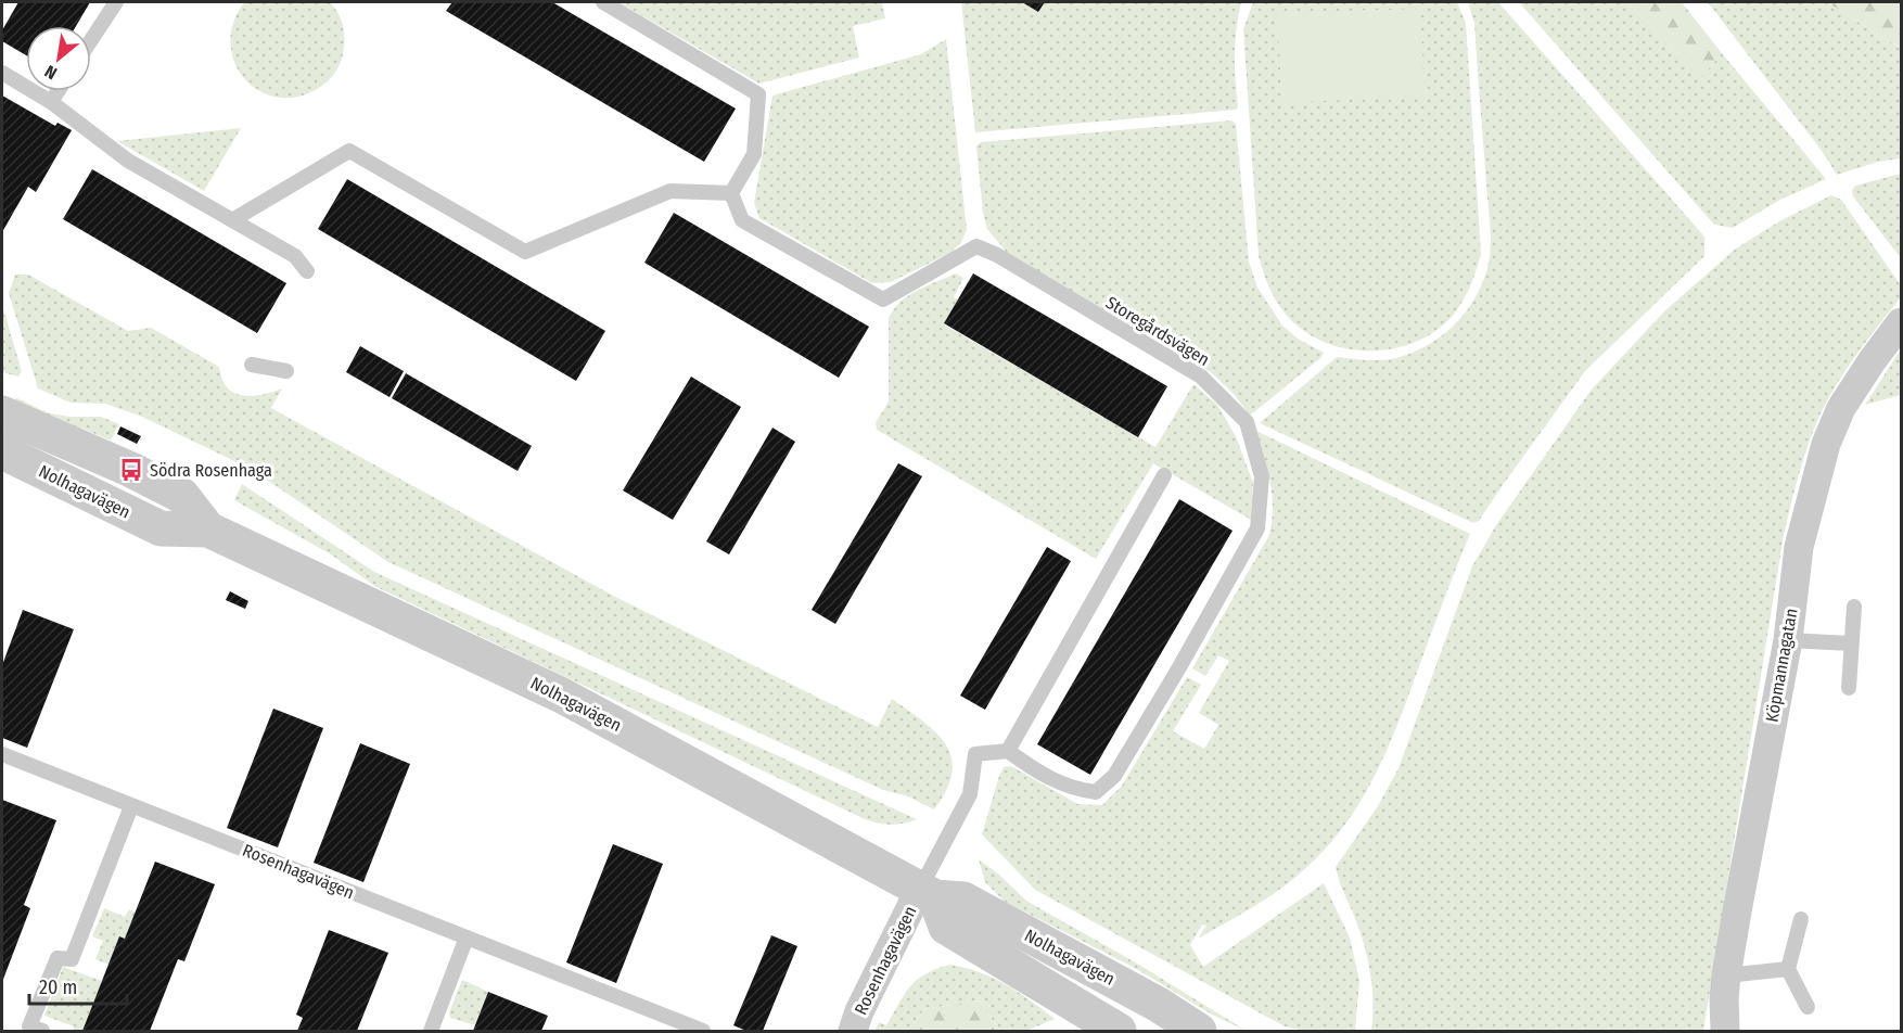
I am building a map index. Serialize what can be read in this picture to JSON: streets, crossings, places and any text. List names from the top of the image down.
{
  "streets": {
    "street": ["Nolhagavägen", "Köpmannagatan", "Rosenhagavägen"],
    "lane": ["Storegårdsvägen"]
  },
  "crossings": [
    ["Nolhagavägen", "Rosenhagavägen"]
  ],
  "places": {
    "bus stop": ["Södra Rosenhaga"]
  },
  "scale_bar": "20 m",
  "north": "bottom left"
}
